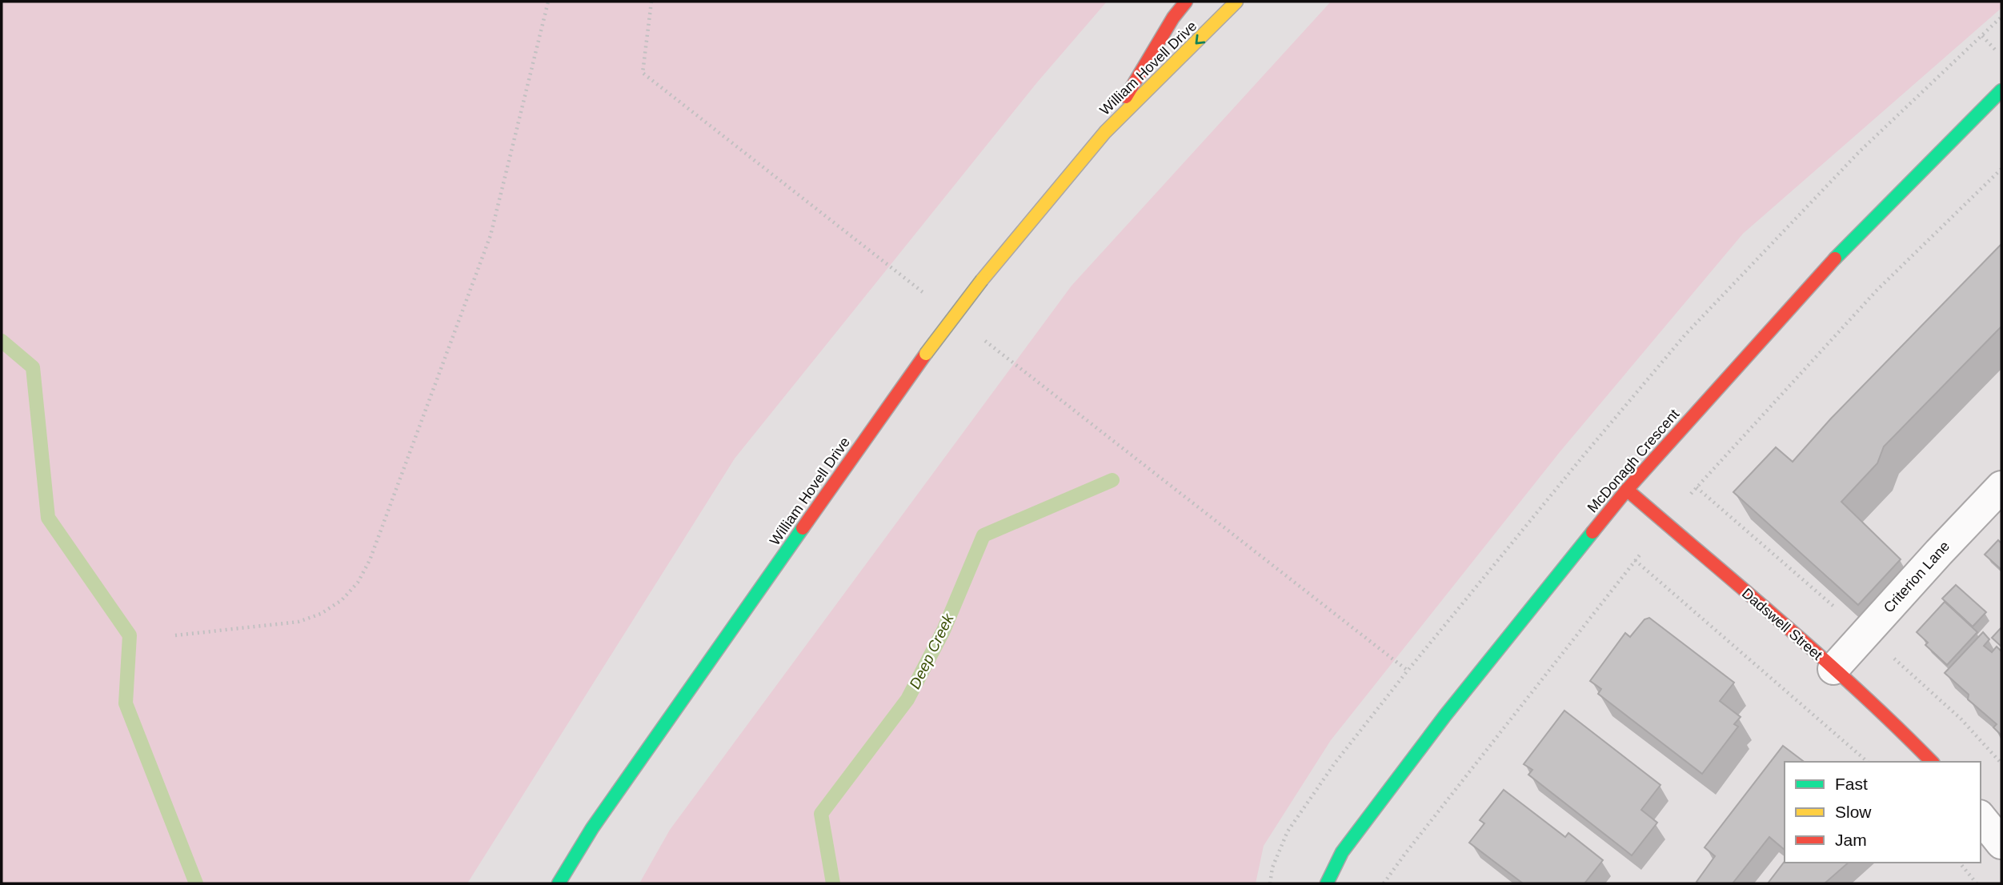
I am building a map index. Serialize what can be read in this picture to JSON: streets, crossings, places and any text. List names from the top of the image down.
{
  "streets": {
    "street": [
      "William Hovell Drive",
      "McDonagh Crescent",
      "Criterion Lane",
      "Dadswell Street"
    ]
  },
  "crossings": [
    ["McDonagh Crescent", "Dadswell Street"],
    ["Criterion Lane", "Dadswell Street"]
  ],
  "water": ["Deep Creek"],
  "legend": ["Fast", "Slow", "Jam"]
}
